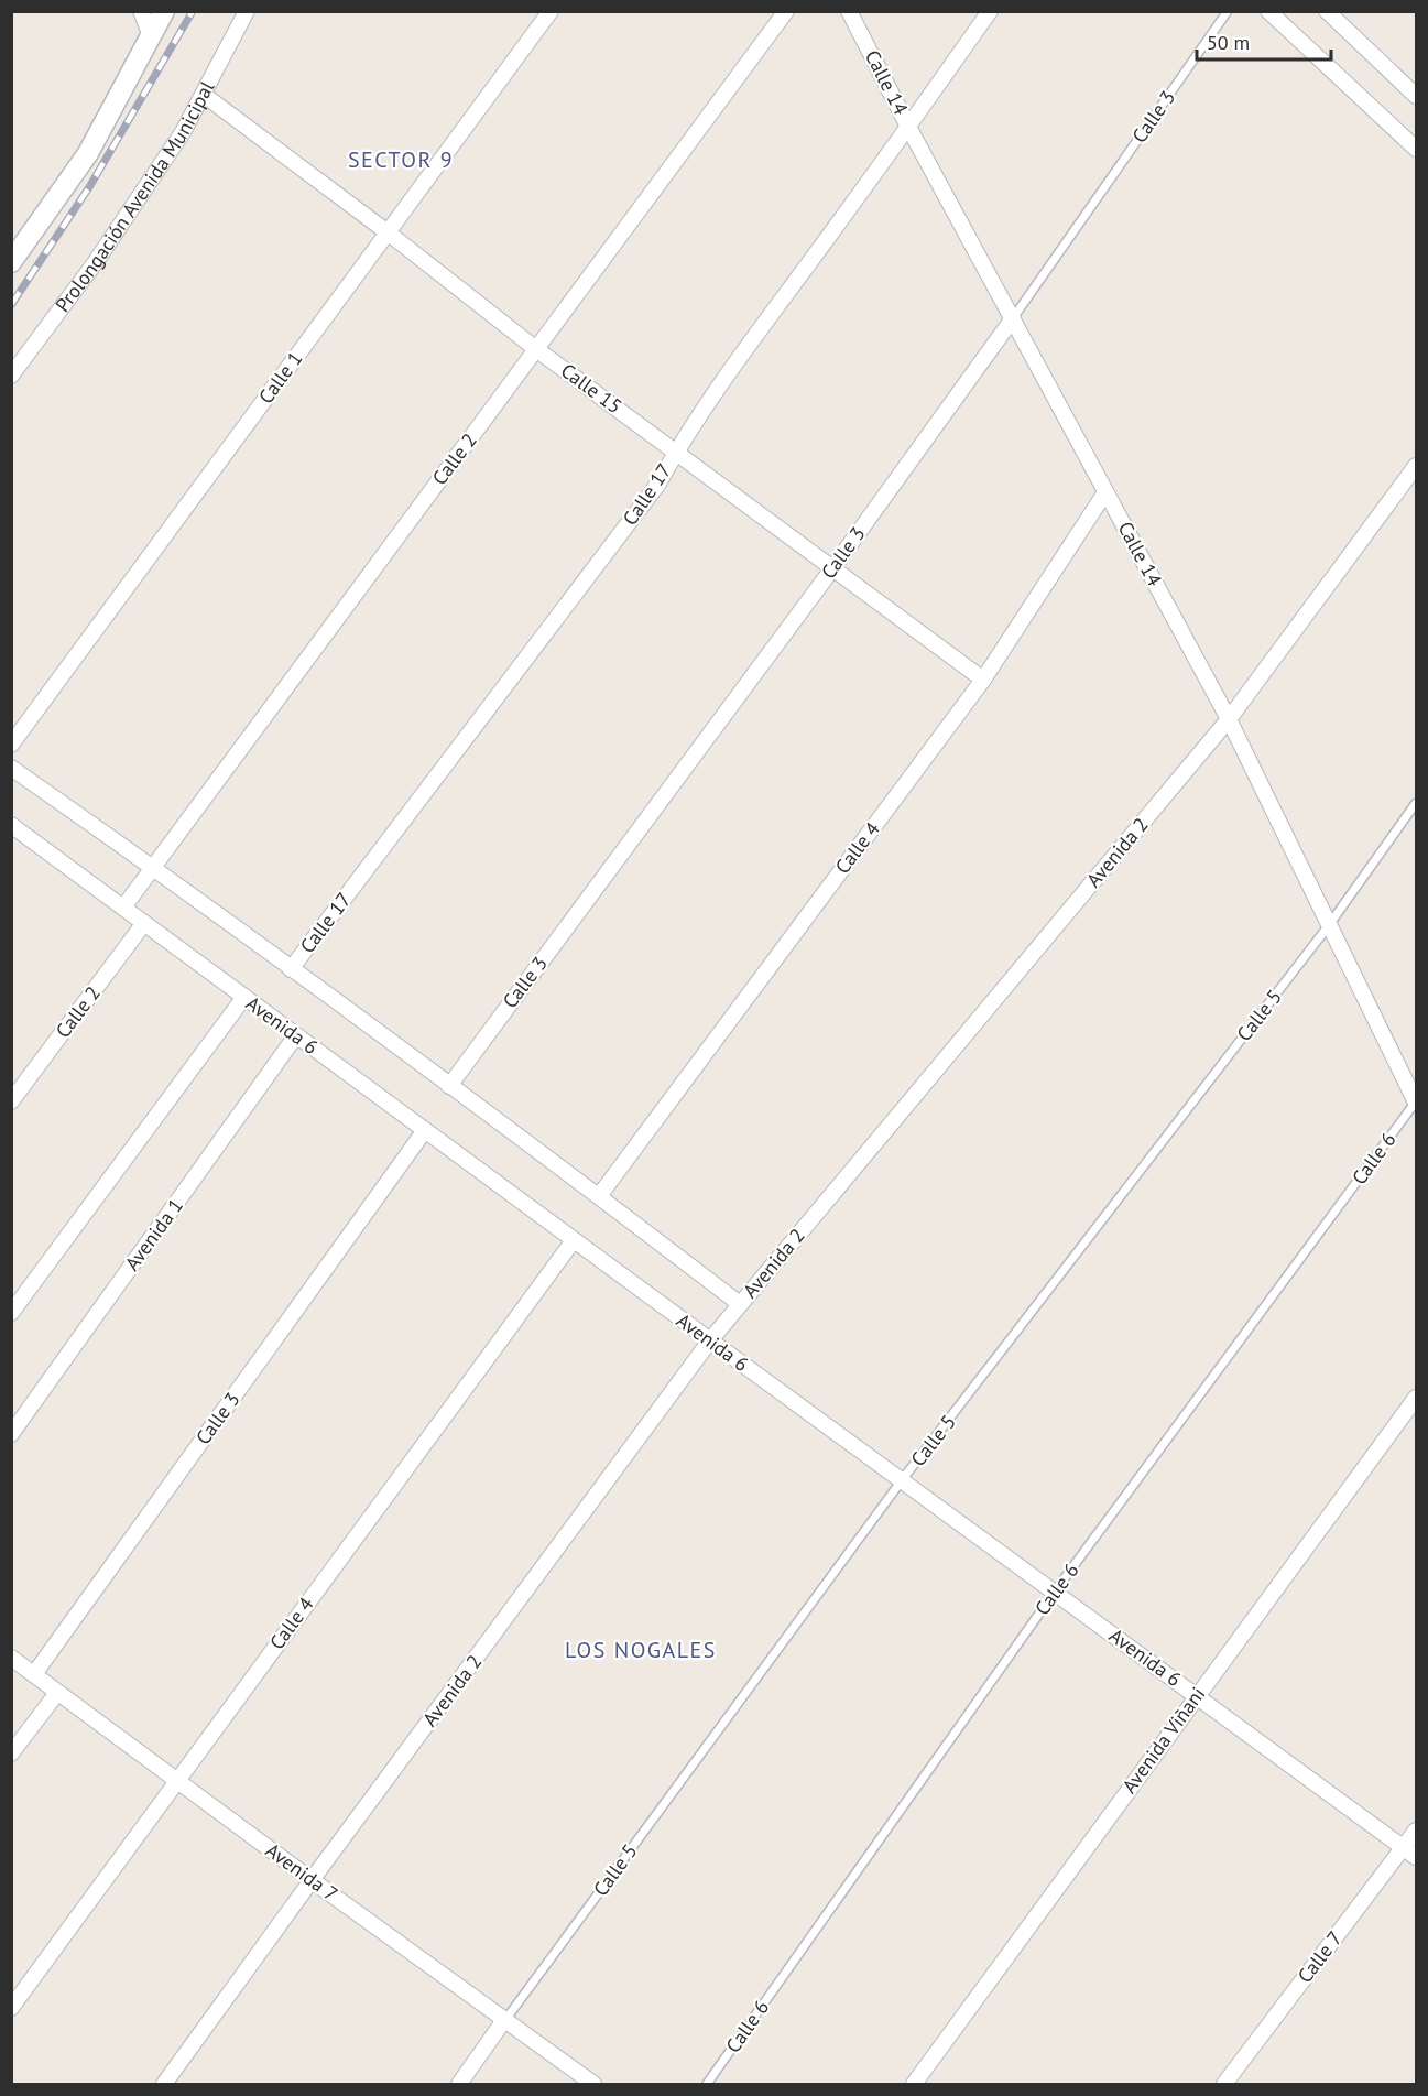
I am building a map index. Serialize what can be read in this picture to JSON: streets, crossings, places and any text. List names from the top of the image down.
{
  "streets": {
    "street": [
      "Calle 14",
      "Calle 3",
      "Prolongación Avenida Municipal",
      "Calle 1",
      "Calle 15",
      "Calle 2",
      "Calle 17",
      "Calle 4",
      "Avenida 2",
      "Calle 5",
      "Avenida 6",
      "Avenida 1",
      "Avenida Viñani",
      "Avenida 7",
      "Calle 7"
    ],
    "lane": ["Calle 6"]
  },
  "crossings": [
    ["Calle 14", "Calle 3"],
    ["Calle 14", "Calle 17"],
    ["Calle 14", "Calle 4"],
    ["Calle 14", "Avenida 2"],
    ["Calle 14", "Calle 5"],
    ["Calle 14", "Calle 6"],
    ["Calle 3", "Calle 15"],
    ["Calle 3", "Avenida 6"],
    ["Calle 3", "Avenida 7"],
    ["Prolongación Avenida Municipal", "Calle 15"],
    ["Calle 1", "Calle 15"],
    ["Calle 15", "Calle 2"],
    ["Calle 15", "Calle 17"],
    ["Calle 15", "Calle 4"],
    ["Calle 2", "Avenida 6"],
    ["Calle 4", "Avenida 6"],
    ["Calle 4", "Avenida 7"],
    ["Avenida 2", "Avenida 6"],
    ["Avenida 2", "Avenida 7"],
    ["Calle 5", "Avenida 6"],
    ["Calle 5", "Avenida 7"],
    ["Avenida 6", "Calle 6"],
    ["Avenida 6", "Avenida 1"],
    ["Avenida 6", "Avenida Viñani"],
    ["Avenida 6", "Calle 7"]
  ],
  "districts": ["SECTOR 9", "LOS NOGALES"],
  "scale_bar": "50 m"
}
